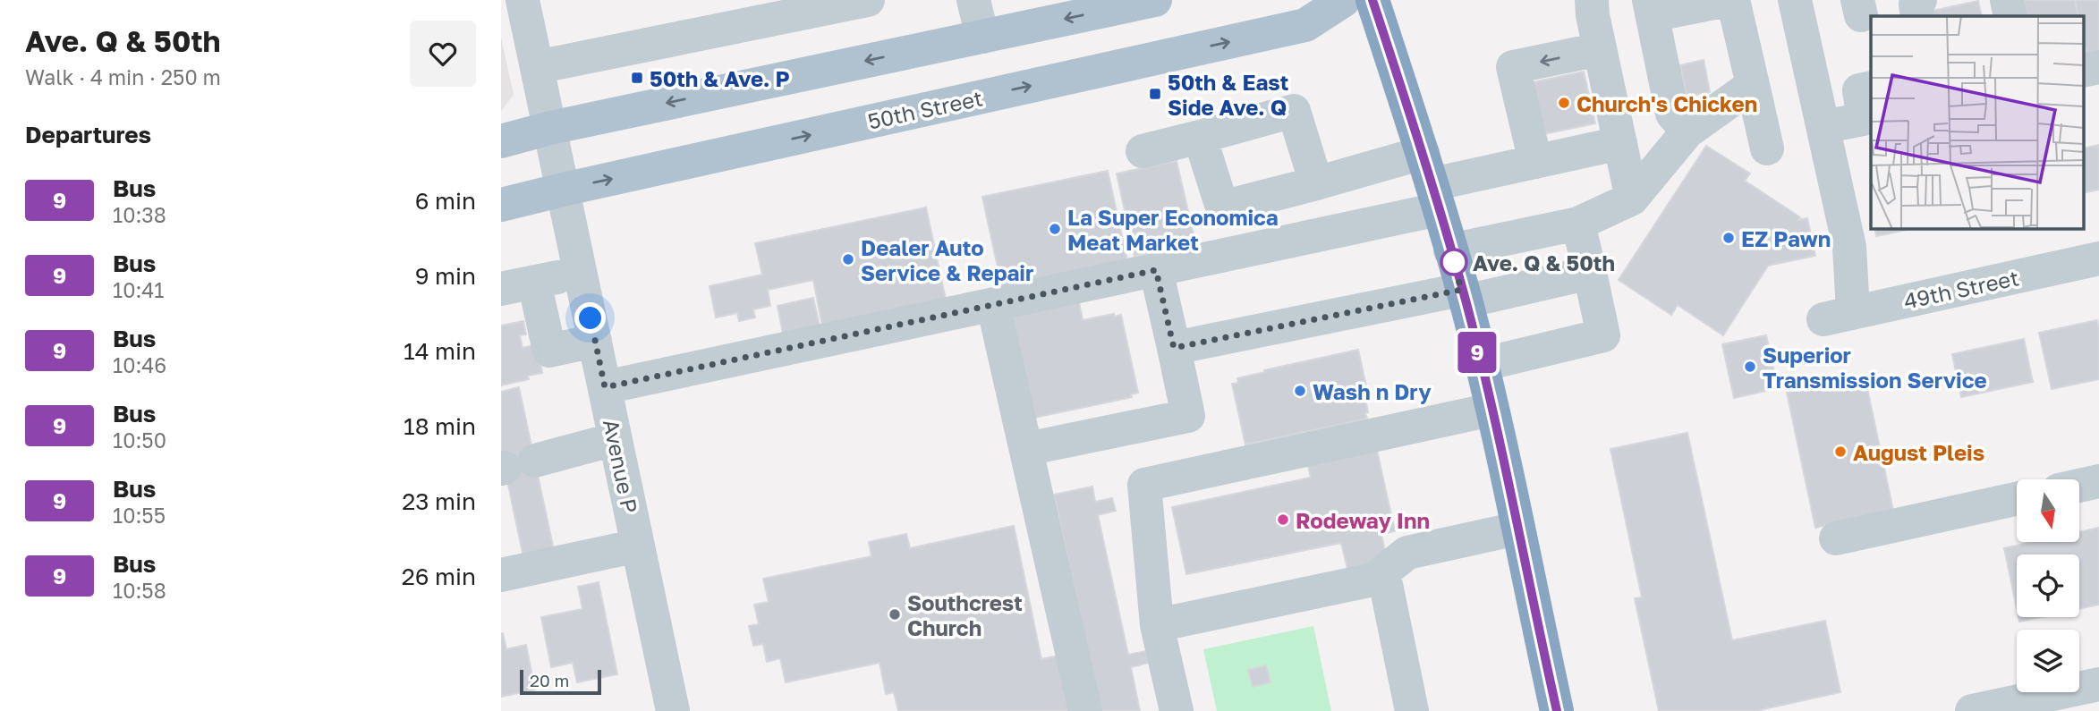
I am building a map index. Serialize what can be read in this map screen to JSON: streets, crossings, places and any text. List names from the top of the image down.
{
  "streets": {
    "main road": ["50th Street"],
    "street": ["49th Street", "Avenue P"]
  },
  "crossings": [
    ["50th Street", "Avenue P"]
  ],
  "places": {
    "transit": ["50th & Ave. P", "50th & East Side Ave. Q"],
    "other": [
      "Church's Chicken",
      "La Super Economica Meat Market",
      "EZ Pawn",
      "Dealer Auto Service & Repair",
      "Ave. Q & 50th",
      "Superior Transmission Service",
      "Wash n Dry",
      "August Pleis",
      "Rodeway Inn",
      "Southcrest Church"
    ]
  },
  "lines": ["bus line 9"],
  "scale_bar": "20 m",
  "north": "bottom",
  "page": {
    "heading": [
      ["Ave. Q & 50th", "Walk · 4 min · 250 m"],
      "Departures"
    ],
    "on_map": "9",
    "list": [
      {
        "mark": "9",
        "name": "Bus",
        "note": "10:38",
        "value": "6 min"
      },
      {
        "mark": "9",
        "name": "Bus",
        "note": "10:41",
        "value": "9 min"
      },
      {
        "mark": "9",
        "name": "Bus",
        "note": "10:46",
        "value": "14 min"
      },
      {
        "mark": "9",
        "name": "Bus",
        "note": "10:50",
        "value": "18 min"
      },
      {
        "mark": "9",
        "name": "Bus",
        "note": "10:55",
        "value": "23 min"
      },
      {
        "mark": "9",
        "name": "Bus",
        "note": "10:58",
        "value": "26 min"
      }
    ],
    "scale": "20 m"
  }
}
